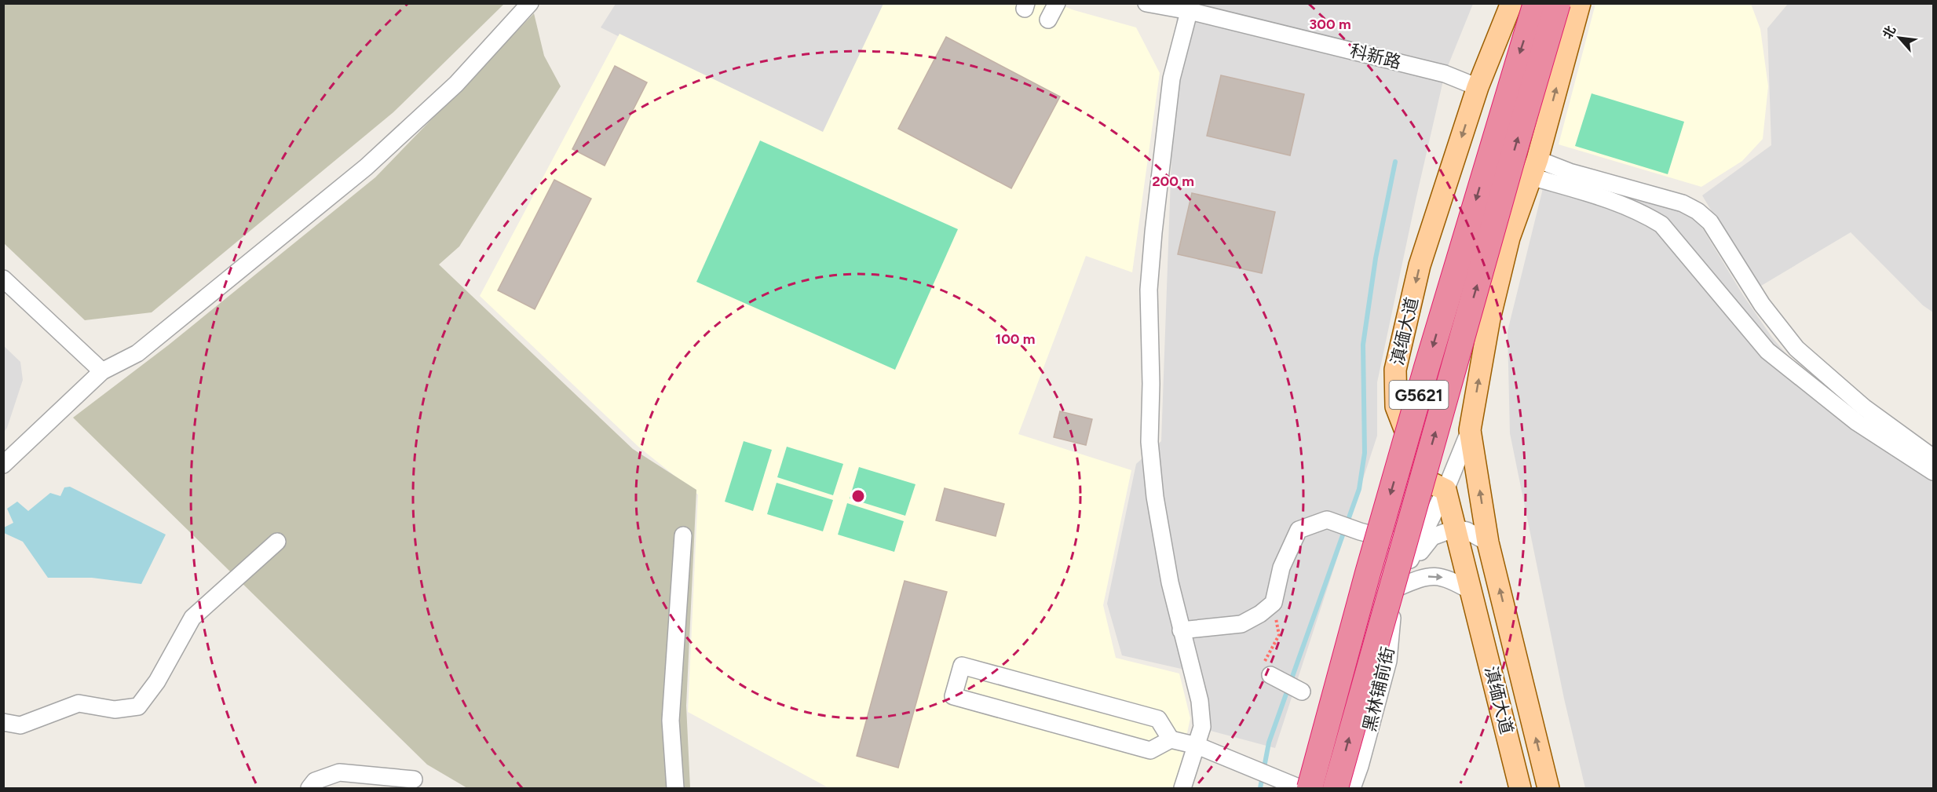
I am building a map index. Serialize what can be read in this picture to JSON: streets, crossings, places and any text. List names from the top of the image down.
{
  "streets": {
    "highway": ["G5621"],
    "main road": ["滇缅大道"],
    "street": ["科新路", "黑林铺前街"]
  },
  "crossings": [
    ["科新路", "滇缅大道"]
  ],
  "north": "top left",
  "rings": ["300 m", "200 m", "100 m"]
}
